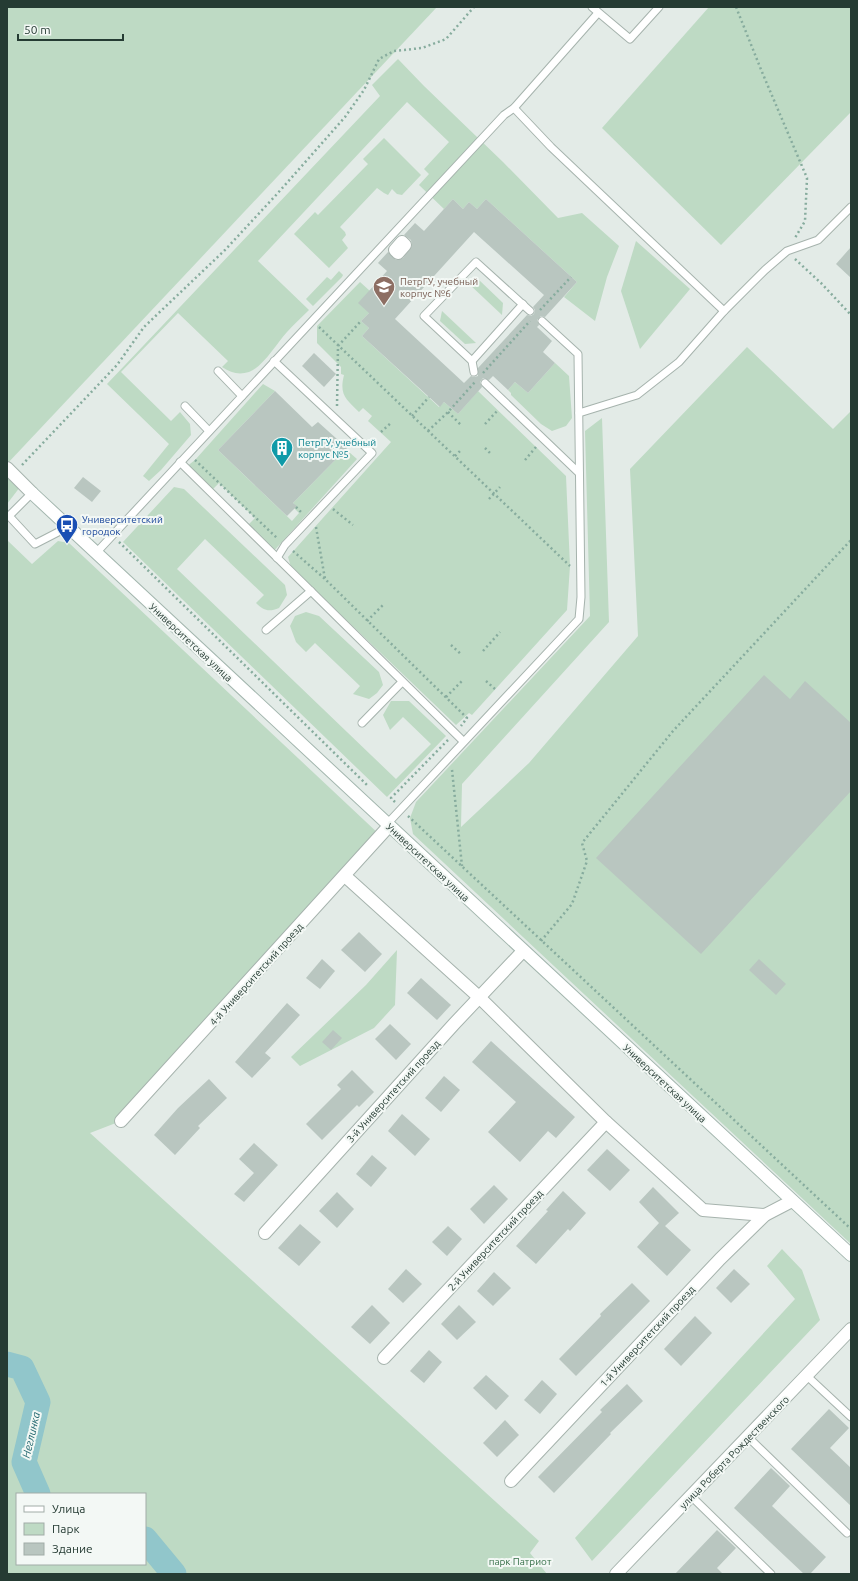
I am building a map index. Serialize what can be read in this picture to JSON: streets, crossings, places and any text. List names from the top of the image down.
{
  "streets": {
    "street": [
      "Университетская улица",
      "4-й Университетский проезд",
      "3-й Университетский проезд",
      "2-й Университетский проезд",
      "1-й Университетский проезд",
      "улица Роберта Рождественского"
    ]
  },
  "crossings": [
    ["Университетская улица", "4-й Университетский проезд"],
    ["Университетская улица", "3-й Университетский проезд"],
    ["Университетская улица", "1-й Университетский проезд"]
  ],
  "water": ["Неглинка"],
  "parks": ["парк Патриот"],
  "places": {
    "school or university": ["ПетрГУ, учебный корпус №6"],
    "building": ["ПетрГУ, учебный корпус №5"],
    "bus stop": ["Университетский городок"]
  },
  "legend": ["Улица", "Парк", "Здание"],
  "scale_bar": "50 m"
}
